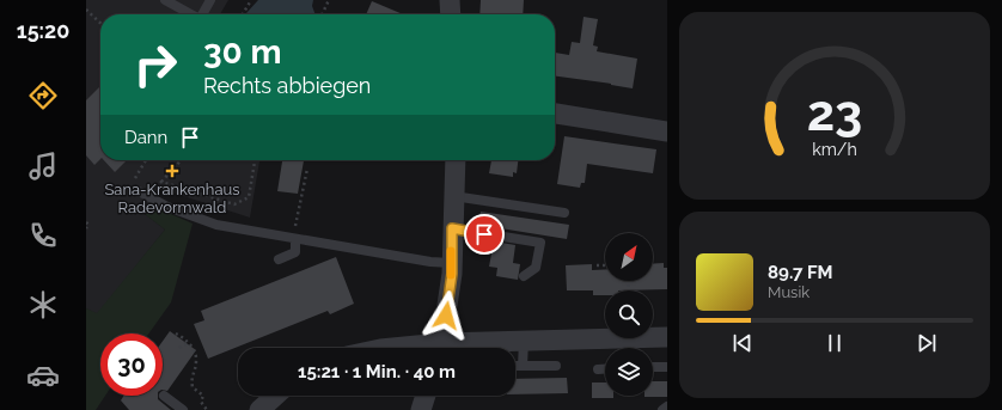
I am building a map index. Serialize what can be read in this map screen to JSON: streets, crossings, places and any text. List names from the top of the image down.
{
  "places": {
    "health": ["Sana-Krankenhaus Radevormwald"]
  },
  "north": "top right",
  "page": {
    "tabs": "15:20",
    "turn": ["30 m", "Rechts abbiegen"],
    "then": "Dann",
    "song": ["89.7 FM", "Musik"],
    "limit": "30",
    "trip": "15:21 · 1 Min. · 40 m",
    "gauge": ["23", "km/h"]
  }
}
